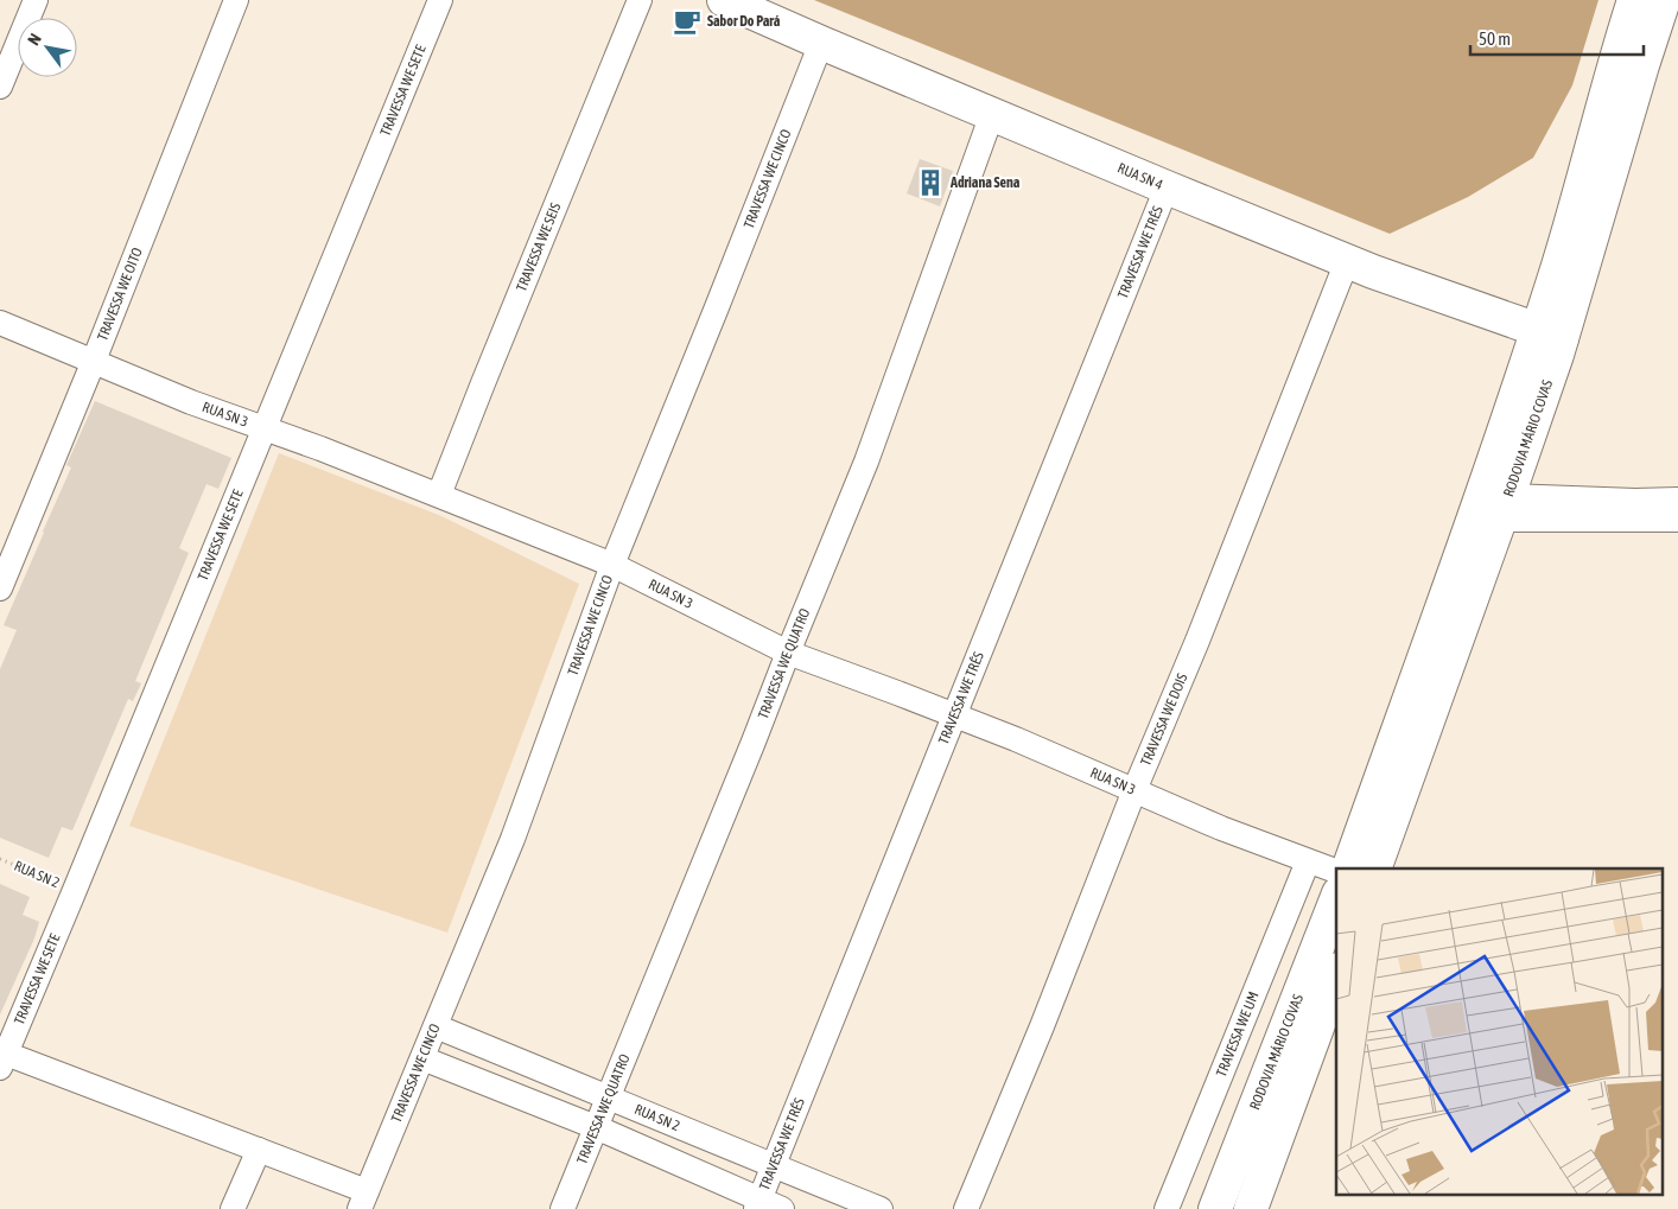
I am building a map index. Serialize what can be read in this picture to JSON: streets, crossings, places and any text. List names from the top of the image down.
{
  "streets": {
    "main road": ["RUA SN 4", "RODOVIA MÁRIO COVAS"],
    "street": [
      "TRAVESSA WE SETE",
      "TRAVESSA WE CINCO",
      "TRAVESSA WE SEIS",
      "TRAVESSA WE TRÊS",
      "TRAVESSA WE OITO",
      "RUA SN 3",
      "TRAVESSA WE QUATRO",
      "TRAVESSA WE DOIS",
      "RUA SN 2",
      "TRAVESSA WE UM"
    ]
  },
  "crossings": [
    ["TRAVESSA WE SETE", "RUA SN 3"],
    ["TRAVESSA WE SETE", "RUA SN 2"],
    ["RUA SN 4", "TRAVESSA WE CINCO"],
    ["RUA SN 4", "TRAVESSA WE TRÊS"],
    ["RUA SN 4", "RODOVIA MÁRIO COVAS"],
    ["RUA SN 4", "TRAVESSA WE QUATRO"],
    ["RUA SN 4", "TRAVESSA WE DOIS"],
    ["TRAVESSA WE CINCO", "RUA SN 3"],
    ["TRAVESSA WE CINCO", "RUA SN 2"],
    ["TRAVESSA WE SEIS", "RUA SN 3"],
    ["TRAVESSA WE TRÊS", "RUA SN 3"],
    ["TRAVESSA WE TRÊS", "RUA SN 2"],
    ["TRAVESSA WE OITO", "RUA SN 3"],
    ["RUA SN 3", "TRAVESSA WE QUATRO"],
    ["RUA SN 3", "TRAVESSA WE DOIS"],
    ["RUA SN 3", "TRAVESSA WE UM"],
    ["TRAVESSA WE QUATRO", "RUA SN 2"]
  ],
  "places": {
    "cafe": ["Sabor Do Pará"],
    "building": ["Adriana Sena"]
  },
  "scale_bar": "50 m",
  "north": "top left"
}
